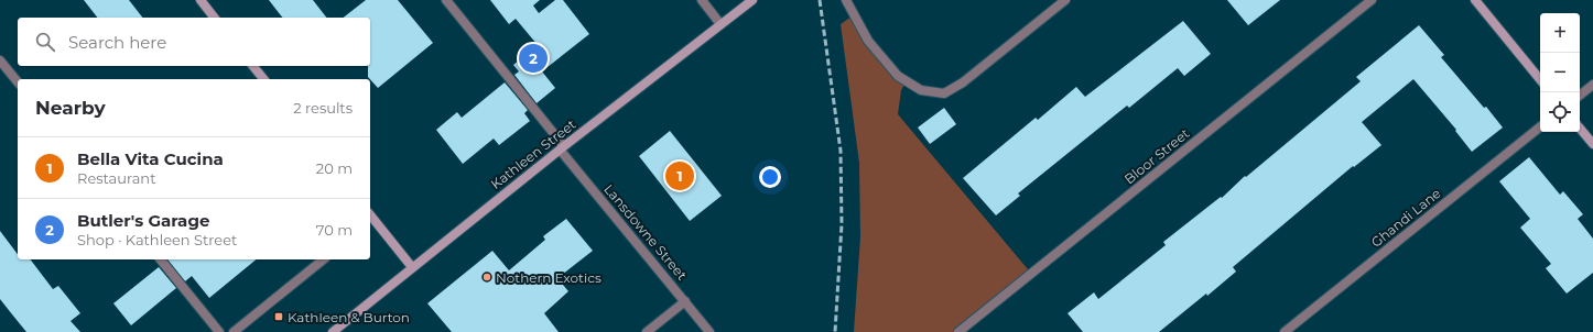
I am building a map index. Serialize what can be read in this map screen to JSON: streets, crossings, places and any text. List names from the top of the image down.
{
  "streets": {
    "street": [
      "Kathleen Street",
      "Bloor Street",
      "Ghandi Lane",
      "Lansdowne Street"
    ]
  },
  "crossings": [
    ["Kathleen Street", "Lansdowne Street"]
  ],
  "places": {
    "other": ["Nothern Exotics"],
    "transit": ["Kathleen & Burton"]
  },
  "page": {
    "map_buttons": ["+", "−"],
    "search": "Search here",
    "pins": ["2", "1"],
    "heading": ["Nearby", "2 results"],
    "list": [
      {
        "mark": "1",
        "name": "Bella Vita Cucina",
        "note": "Restaurant",
        "value": "20 m"
      },
      {
        "mark": "2",
        "name": "Butler's Garage",
        "note": "Shop · Kathleen Street",
        "value": "70 m"
      }
    ]
  }
}
